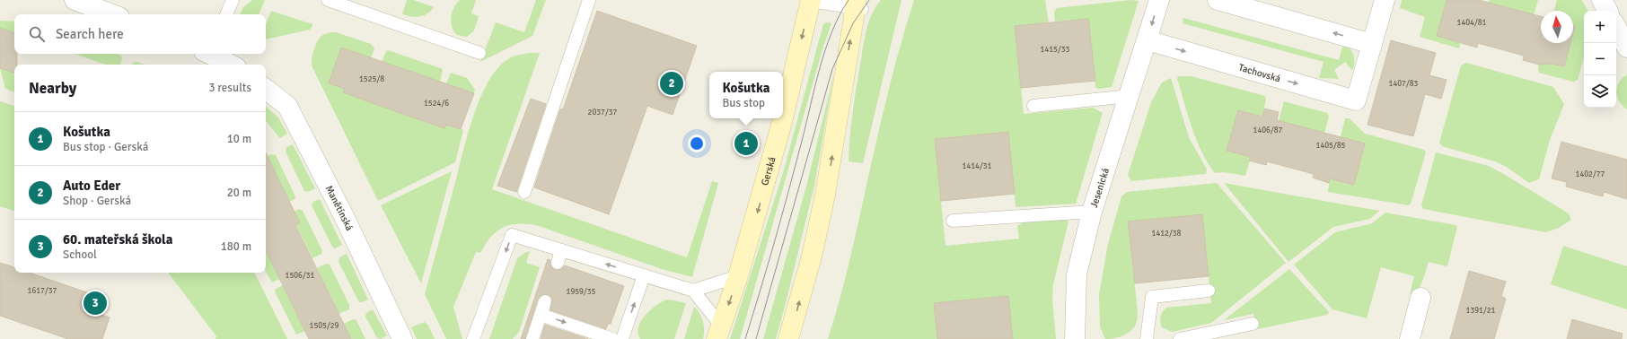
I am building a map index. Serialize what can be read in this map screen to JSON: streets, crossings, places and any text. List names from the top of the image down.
{
  "streets": {
    "street": [
      "Tachovská",
      "Gerská",
      "Jesenická",
      "Manětínská"
    ]
  },
  "crossings": [
    ["Tachovská", "Jesenická"]
  ],
  "house_numbers": [
    "1404/81",
    "1415/33",
    "1525/8",
    "1407/83",
    "1524/6",
    "2037/37",
    "1406/87",
    "1405/85",
    "1414/31",
    "1402/77",
    "1412/38",
    "1506/31",
    "1617/37",
    "1959/35",
    "1391/21",
    "1505/29"
  ],
  "north": "top",
  "page": {
    "map_buttons": ["+", "−"],
    "search": "Search here",
    "heading": ["Nearby", "3 results"],
    "pins": ["2", "1", "3"],
    "popup": ["Košutka", "Bus stop"],
    "list": [
      {
        "mark": "1",
        "name": "Košutka",
        "note": "Bus stop · Gerská",
        "value": "10 m"
      },
      {
        "mark": "2",
        "name": "Auto Eder",
        "note": "Shop · Gerská",
        "value": "20 m"
      },
      {
        "mark": "3",
        "name": "60. mateřská škola",
        "note": "School",
        "value": "180 m"
      }
    ]
  }
}
